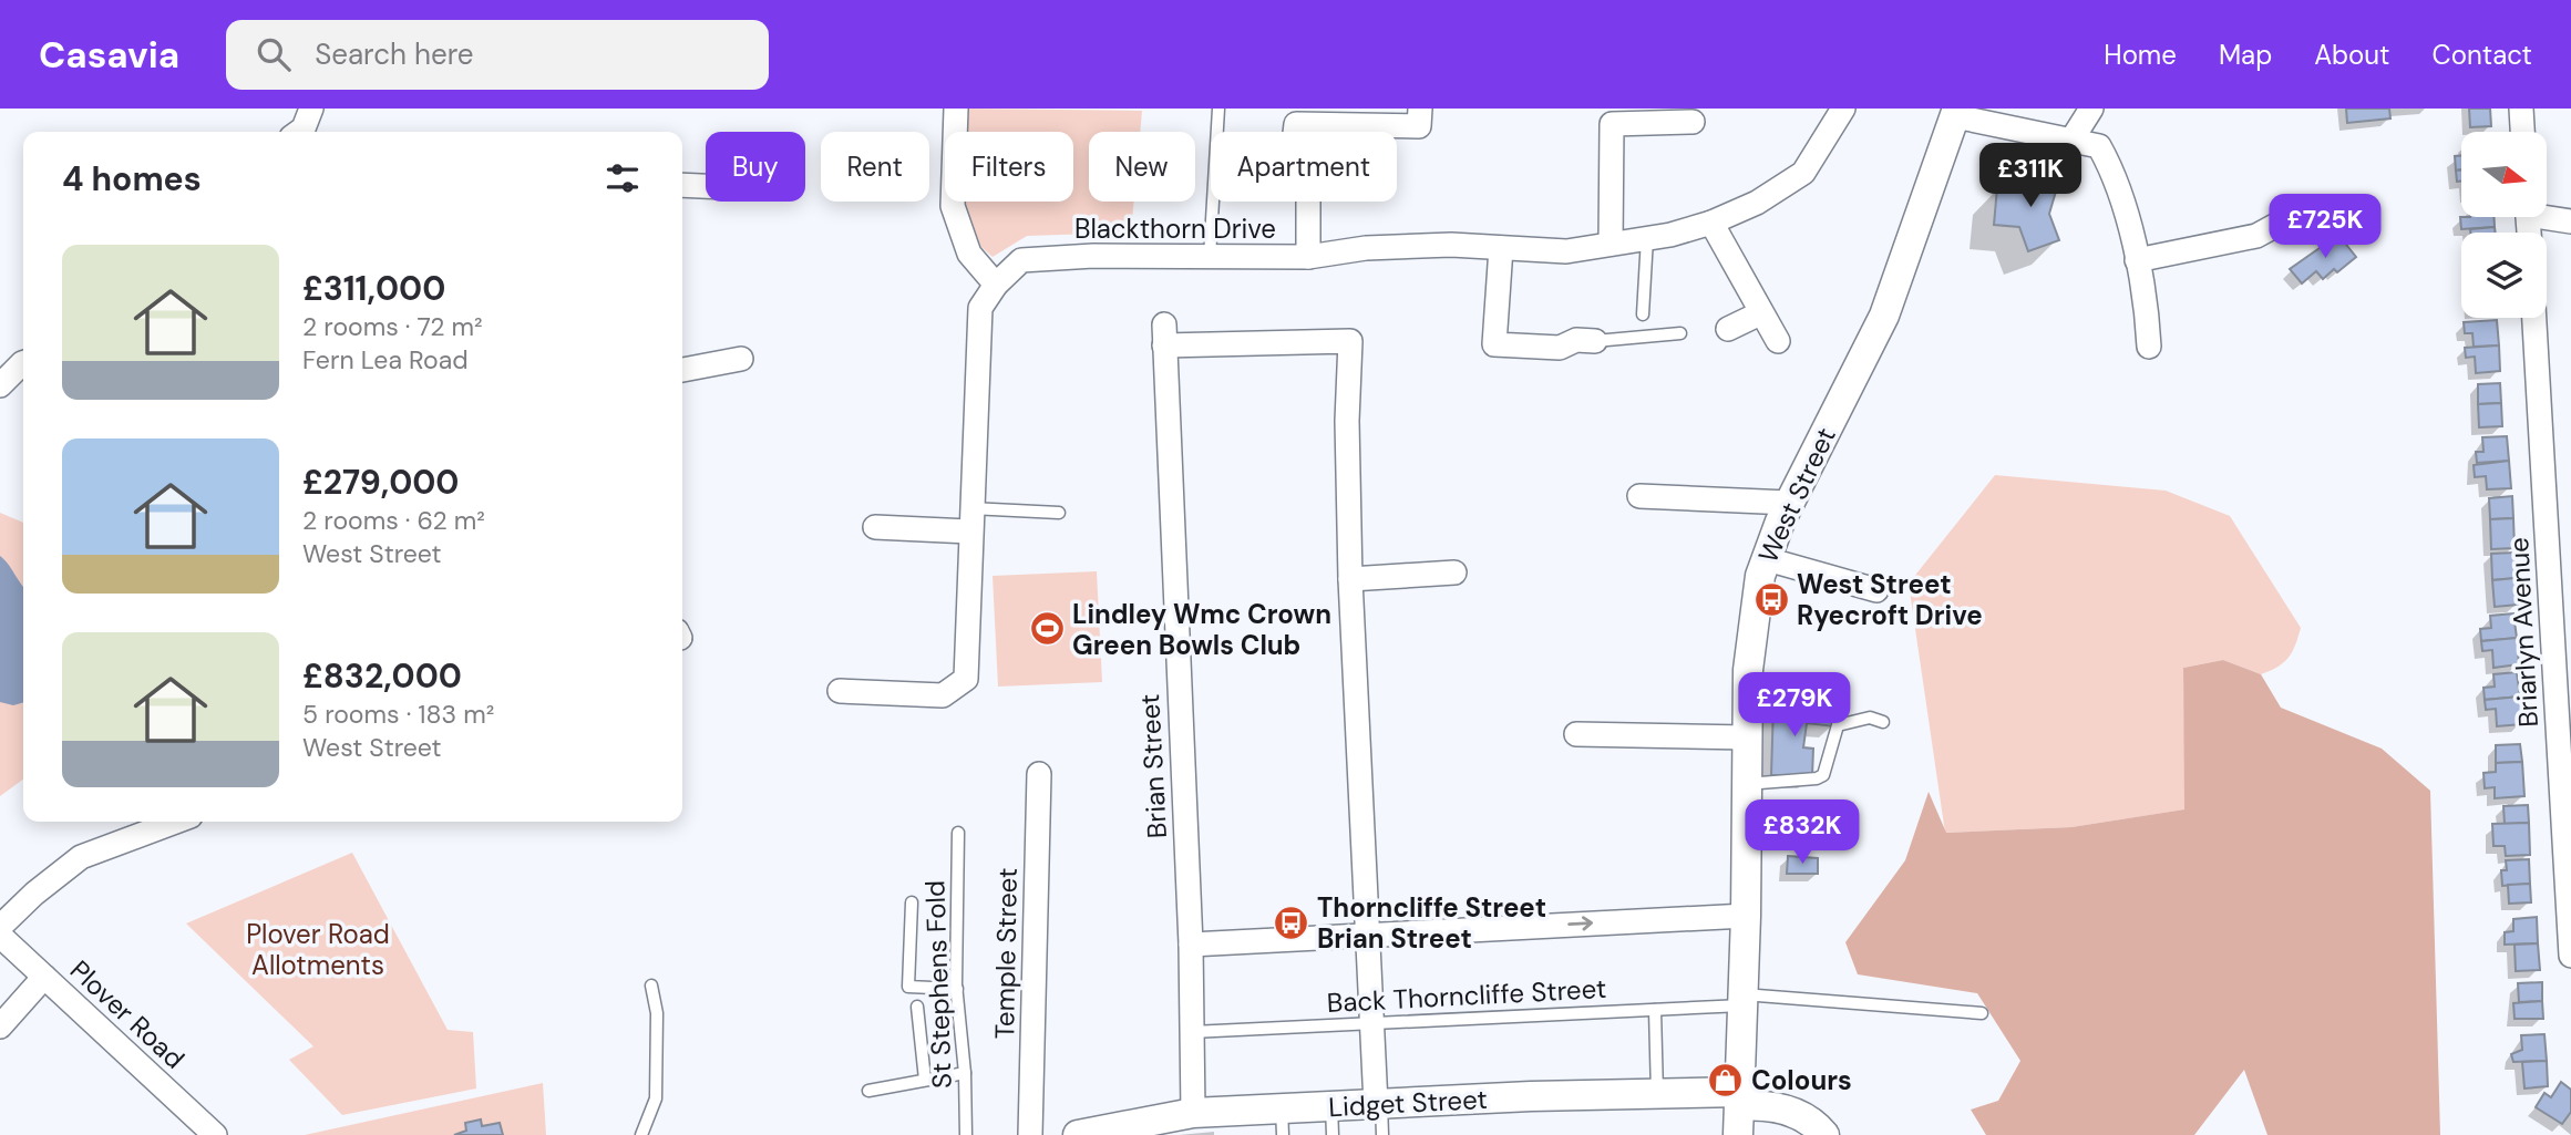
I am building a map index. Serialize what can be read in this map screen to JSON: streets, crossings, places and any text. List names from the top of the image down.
{
  "streets": {
    "street": [
      "Blackthorn Drive",
      "West Street",
      "Briarlyn Avenue",
      "Brian Street",
      "Temple Street",
      "Plover Road",
      "Lidget Street"
    ],
    "lane": ["St Stephens Fold", "Back Thorncliffe Street"]
  },
  "crossings": [
    ["West Street", "Back Thorncliffe Street"],
    ["West Street", "Lidget Street"],
    ["Brian Street", "Back Thorncliffe Street"],
    ["Brian Street", "Lidget Street"]
  ],
  "parks": ["Plover Road Allotments"],
  "places": {
    "bus stop": ["West Street Ryecroft Drive", "Thorncliffe Street Brian Street"],
    "sports": ["Lindley Wmc Crown Green Bowls Club"],
    "shop": ["Colours"]
  },
  "north": "right",
  "page": {
    "header": "Casavia",
    "search": "Search here",
    "nav": [
      "Home",
      "Map",
      "About",
      "Contact"
    ],
    "chip": [
      "Buy",
      "Rent",
      "Filters",
      "New",
      "Apartment"
    ],
    "heading": "4 homes",
    "price": [
      "£311K",
      "£725K",
      "£279K",
      "£832K"
    ],
    "list": [
      {
        "name": "£311,000",
        "note": "2 rooms · 72 m² · Fern Lea Road"
      },
      {
        "name": "£279,000",
        "note": "2 rooms · 62 m² · West Street"
      },
      {
        "name": "£832,000",
        "note": "5 rooms · 183 m² · West Street"
      }
    ]
  }
}
